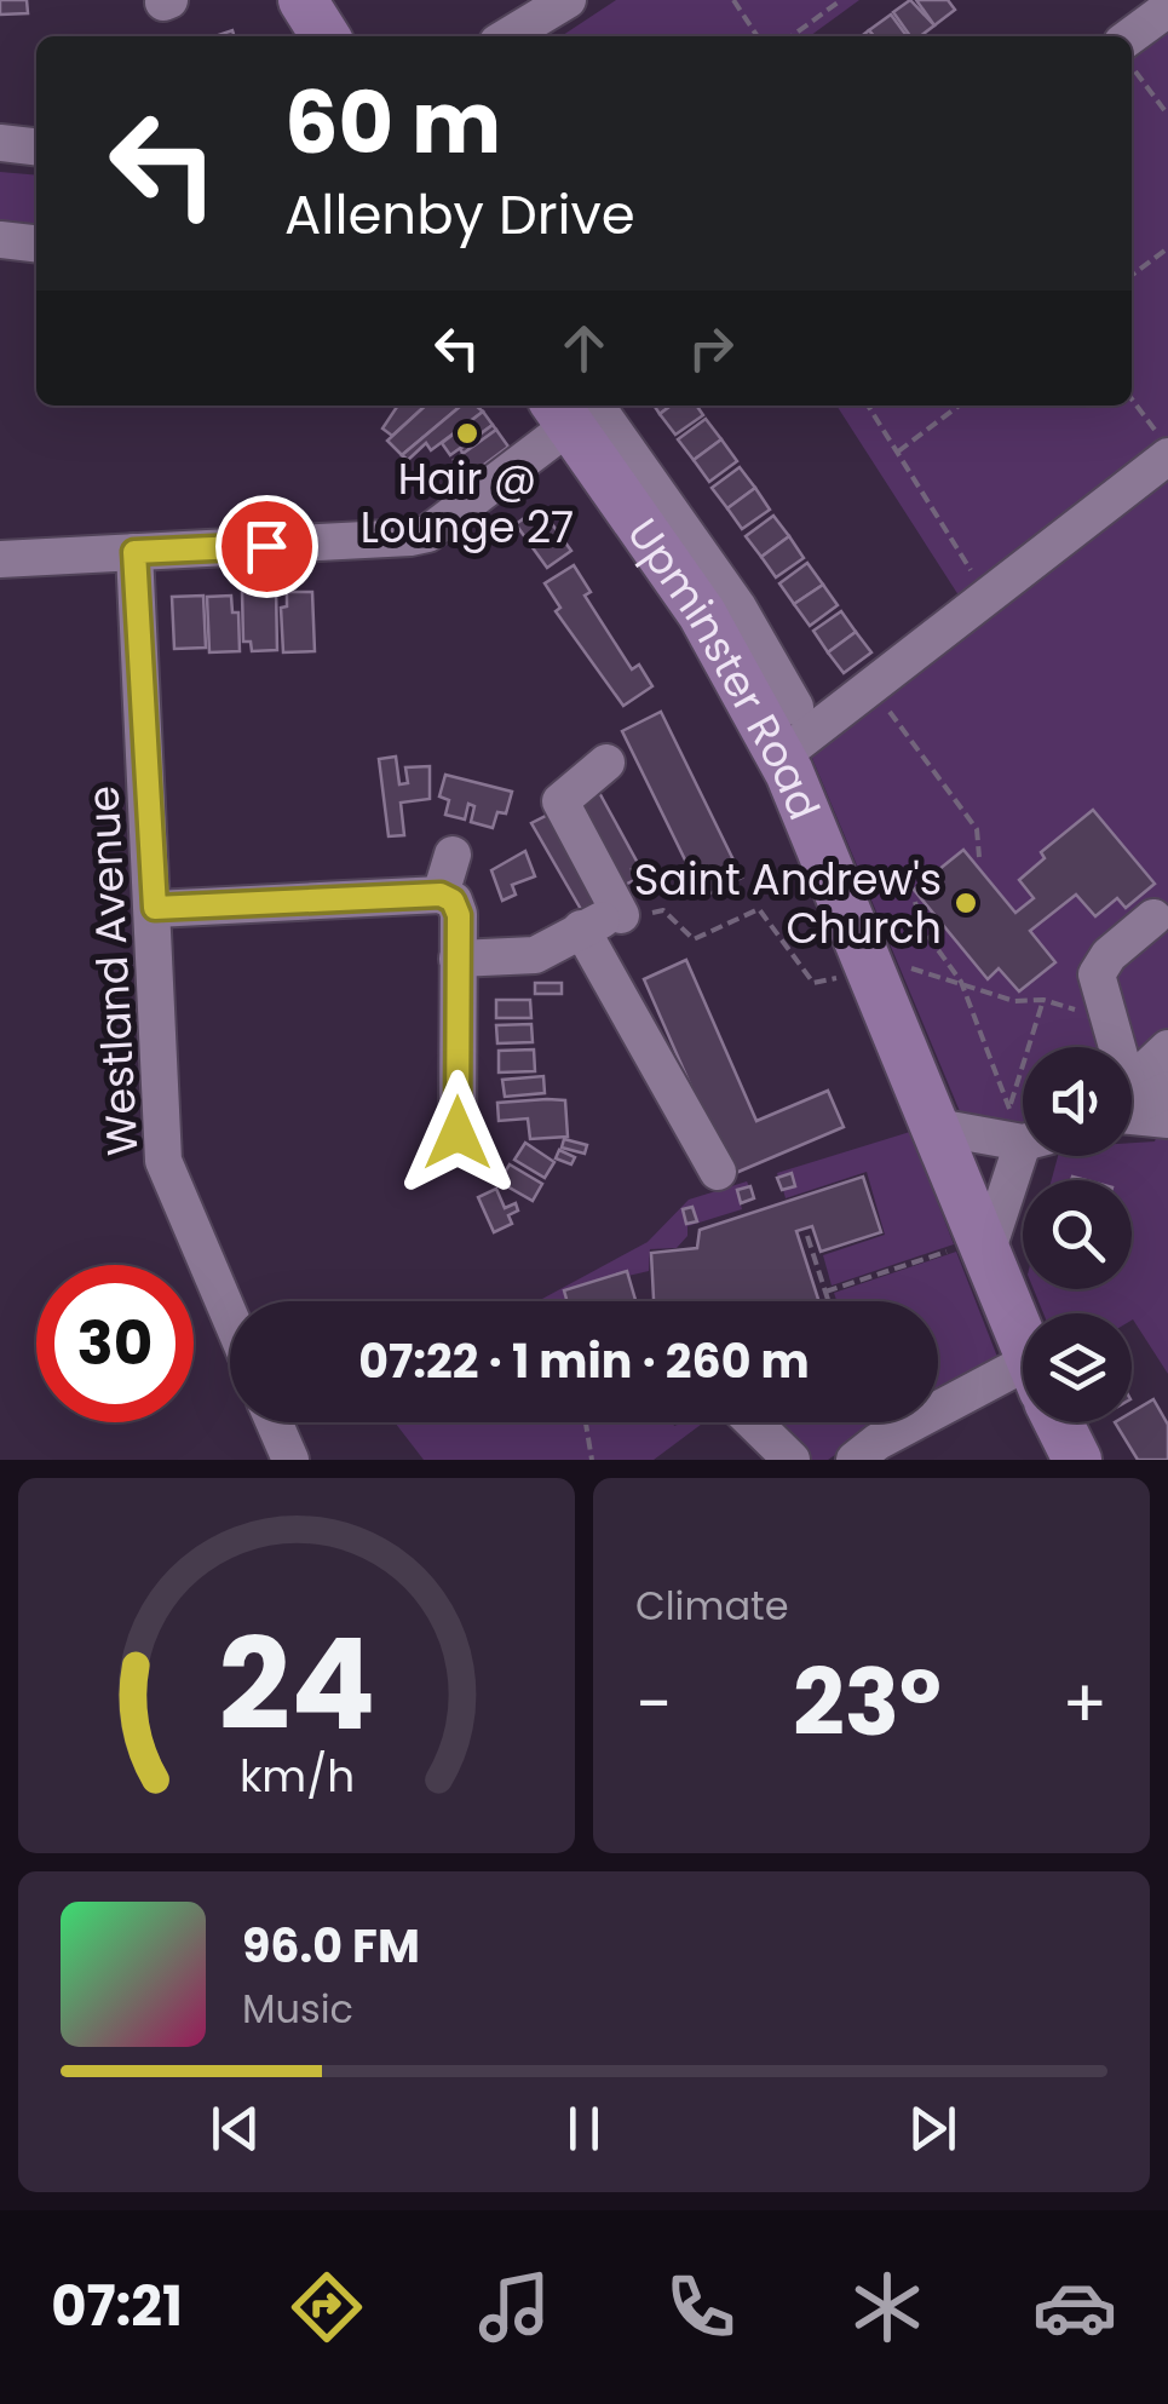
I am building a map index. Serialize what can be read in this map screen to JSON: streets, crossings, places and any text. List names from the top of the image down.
{
  "streets": {
    "main road": ["Upminster Road"],
    "street": ["Westland Avenue"]
  },
  "places": ["Hair @ Lounge 27", "Saint Andrew's Church"],
  "page": {
    "turn": ["60 m", "Allenby Drive"],
    "limit": "30",
    "trip": "07:22 · 1 min · 260 m",
    "tile": "Climate",
    "heat": ["−", "23°", "+"],
    "song": ["96.0 FM", "Music"],
    "tabs": "07:21",
    "gauge": ["24", "km/h"]
  }
}
